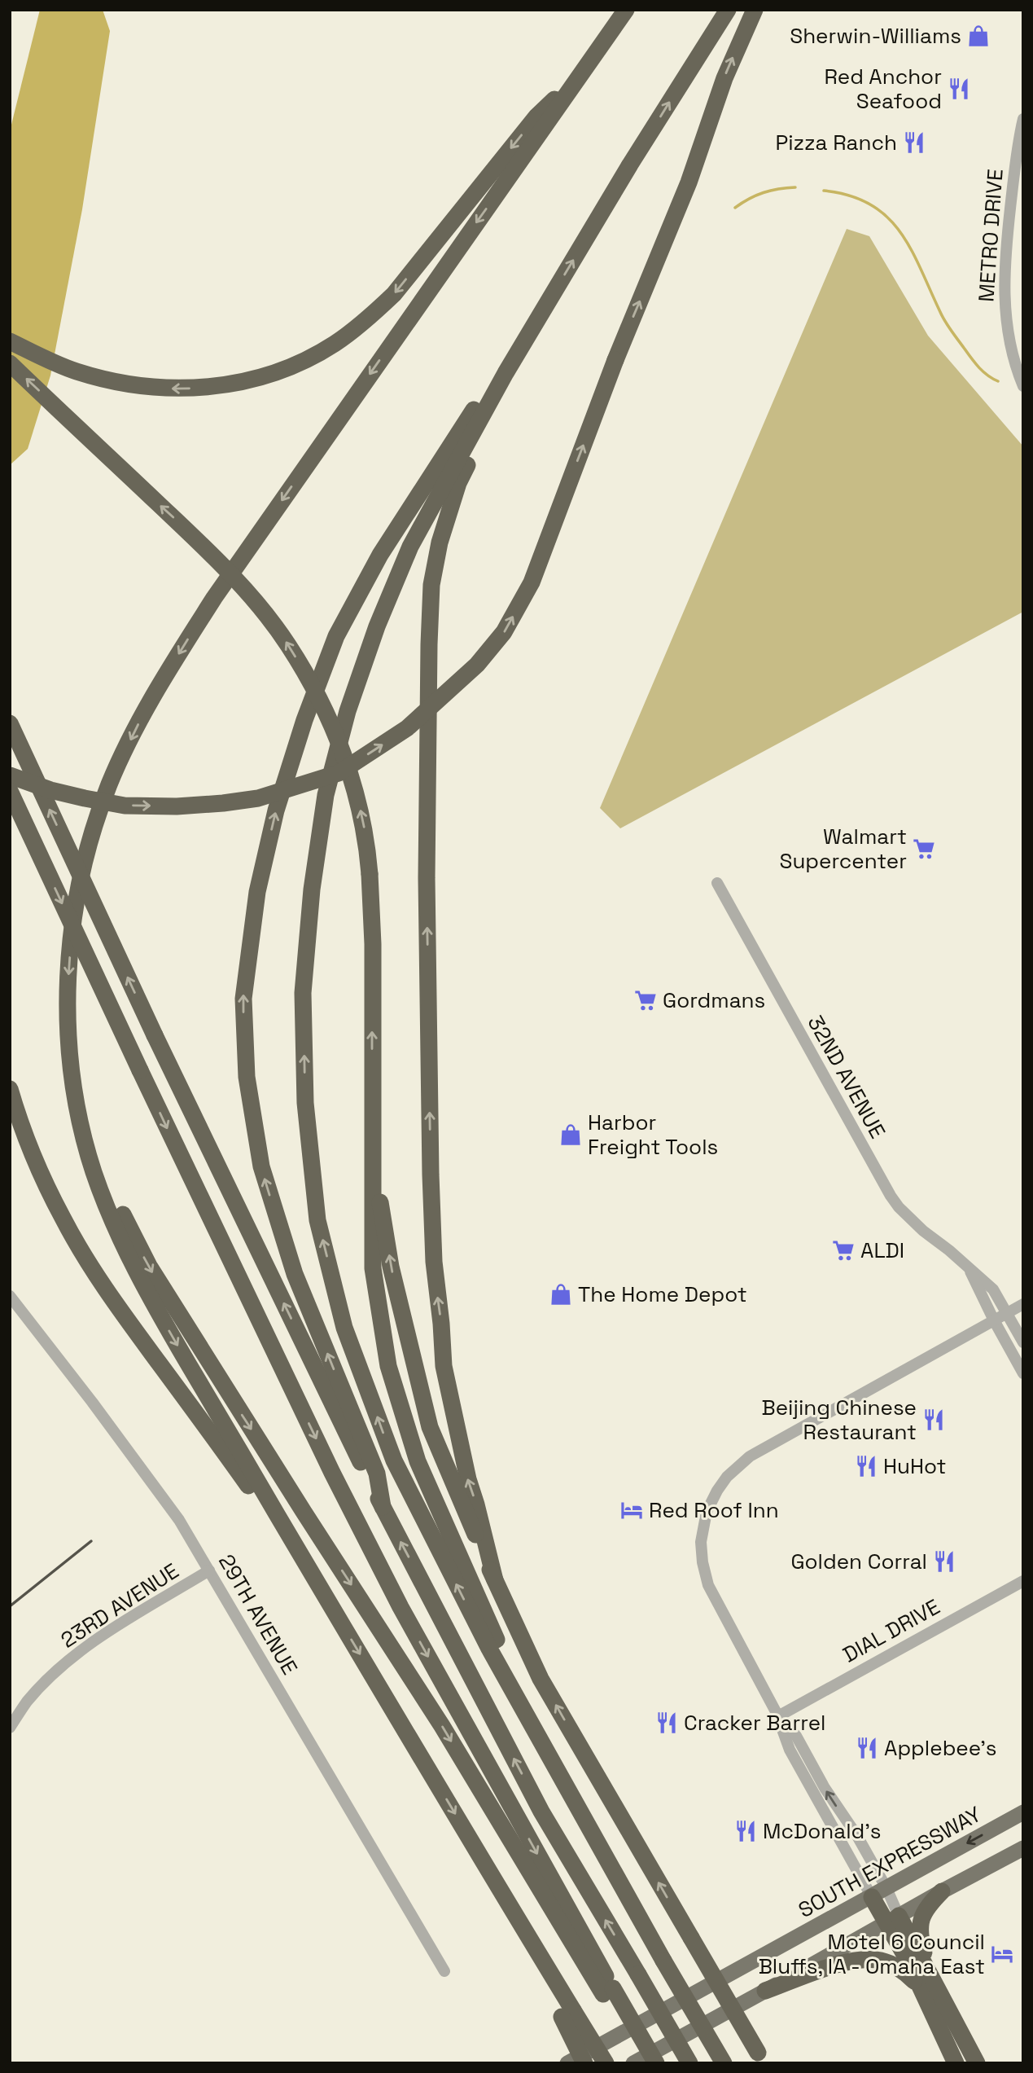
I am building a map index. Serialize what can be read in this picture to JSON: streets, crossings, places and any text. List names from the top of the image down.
{
  "streets": {
    "main road": ["SOUTH EXPRESSWAY"],
    "street": [
      "METRO DRIVE",
      "32ND AVENUE",
      "23RD AVENUE",
      "29TH AVENUE",
      "DIAL DRIVE"
    ]
  },
  "crossings": [
    ["23RD AVENUE", "29TH AVENUE"]
  ],
  "places": {
    "shop": ["Sherwin-Williams", "Harbor Freight Tools", "The Home Depot"],
    "restaurant": [
      "Red Anchor Seafood",
      "Pizza Ranch",
      "Beijing Chinese Restaurant",
      "HuHot",
      "Golden Corral",
      "Cracker Barrel",
      "Applebee's",
      "McDonald's"
    ],
    "supermarket": ["Walmart Supercenter", "Gordmans", "ALDI"],
    "hotel": ["Red Roof Inn", "Motel 6 Council Bluffs, IA - Omaha East"]
  }
}
